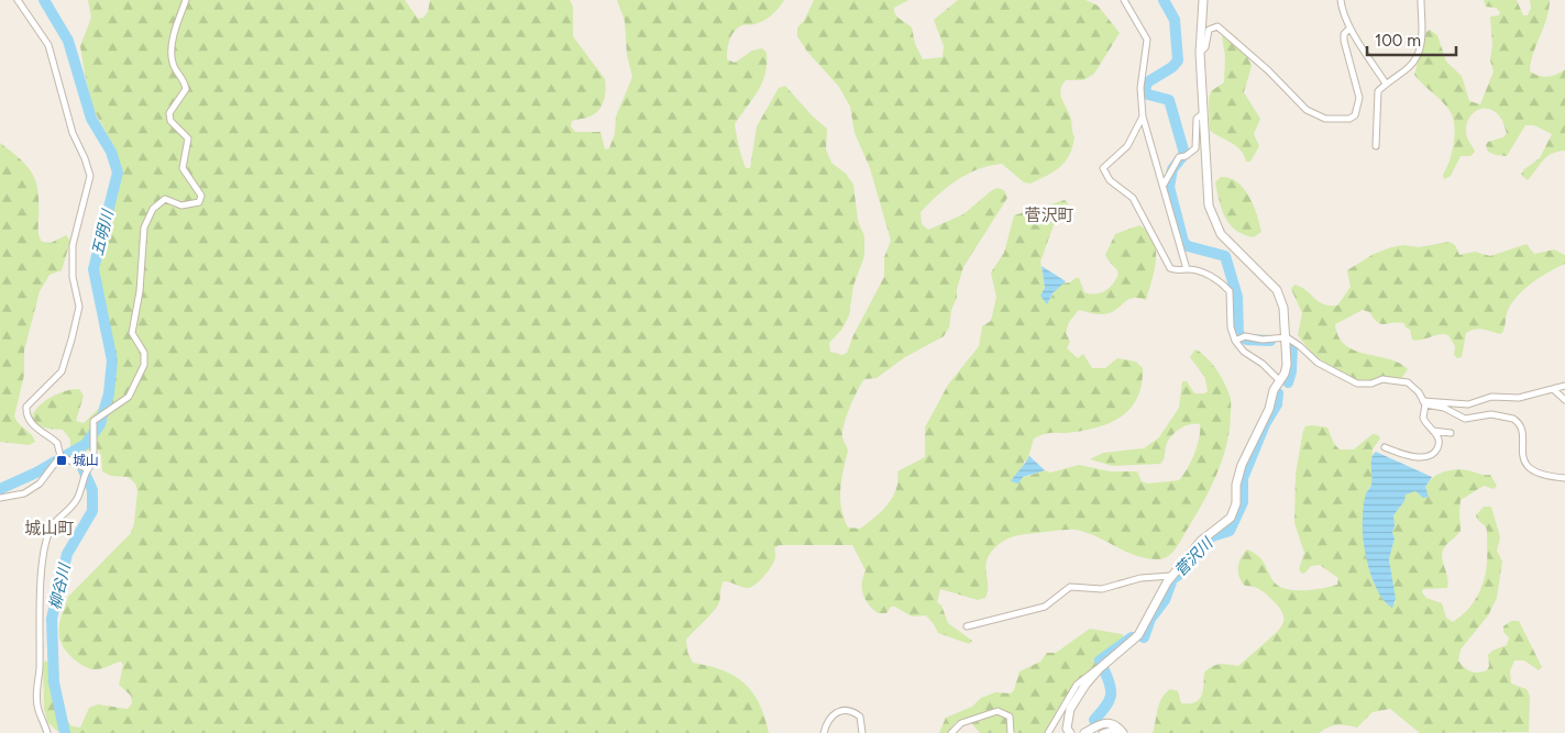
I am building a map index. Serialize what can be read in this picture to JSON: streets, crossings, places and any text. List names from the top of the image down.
{
  "districts": ["菅沢町", "城山町"],
  "water": ["五明川", "菅沢川", "柳谷川"],
  "places": {
    "transit": ["城山"]
  },
  "scale_bar": "100 m"
}
